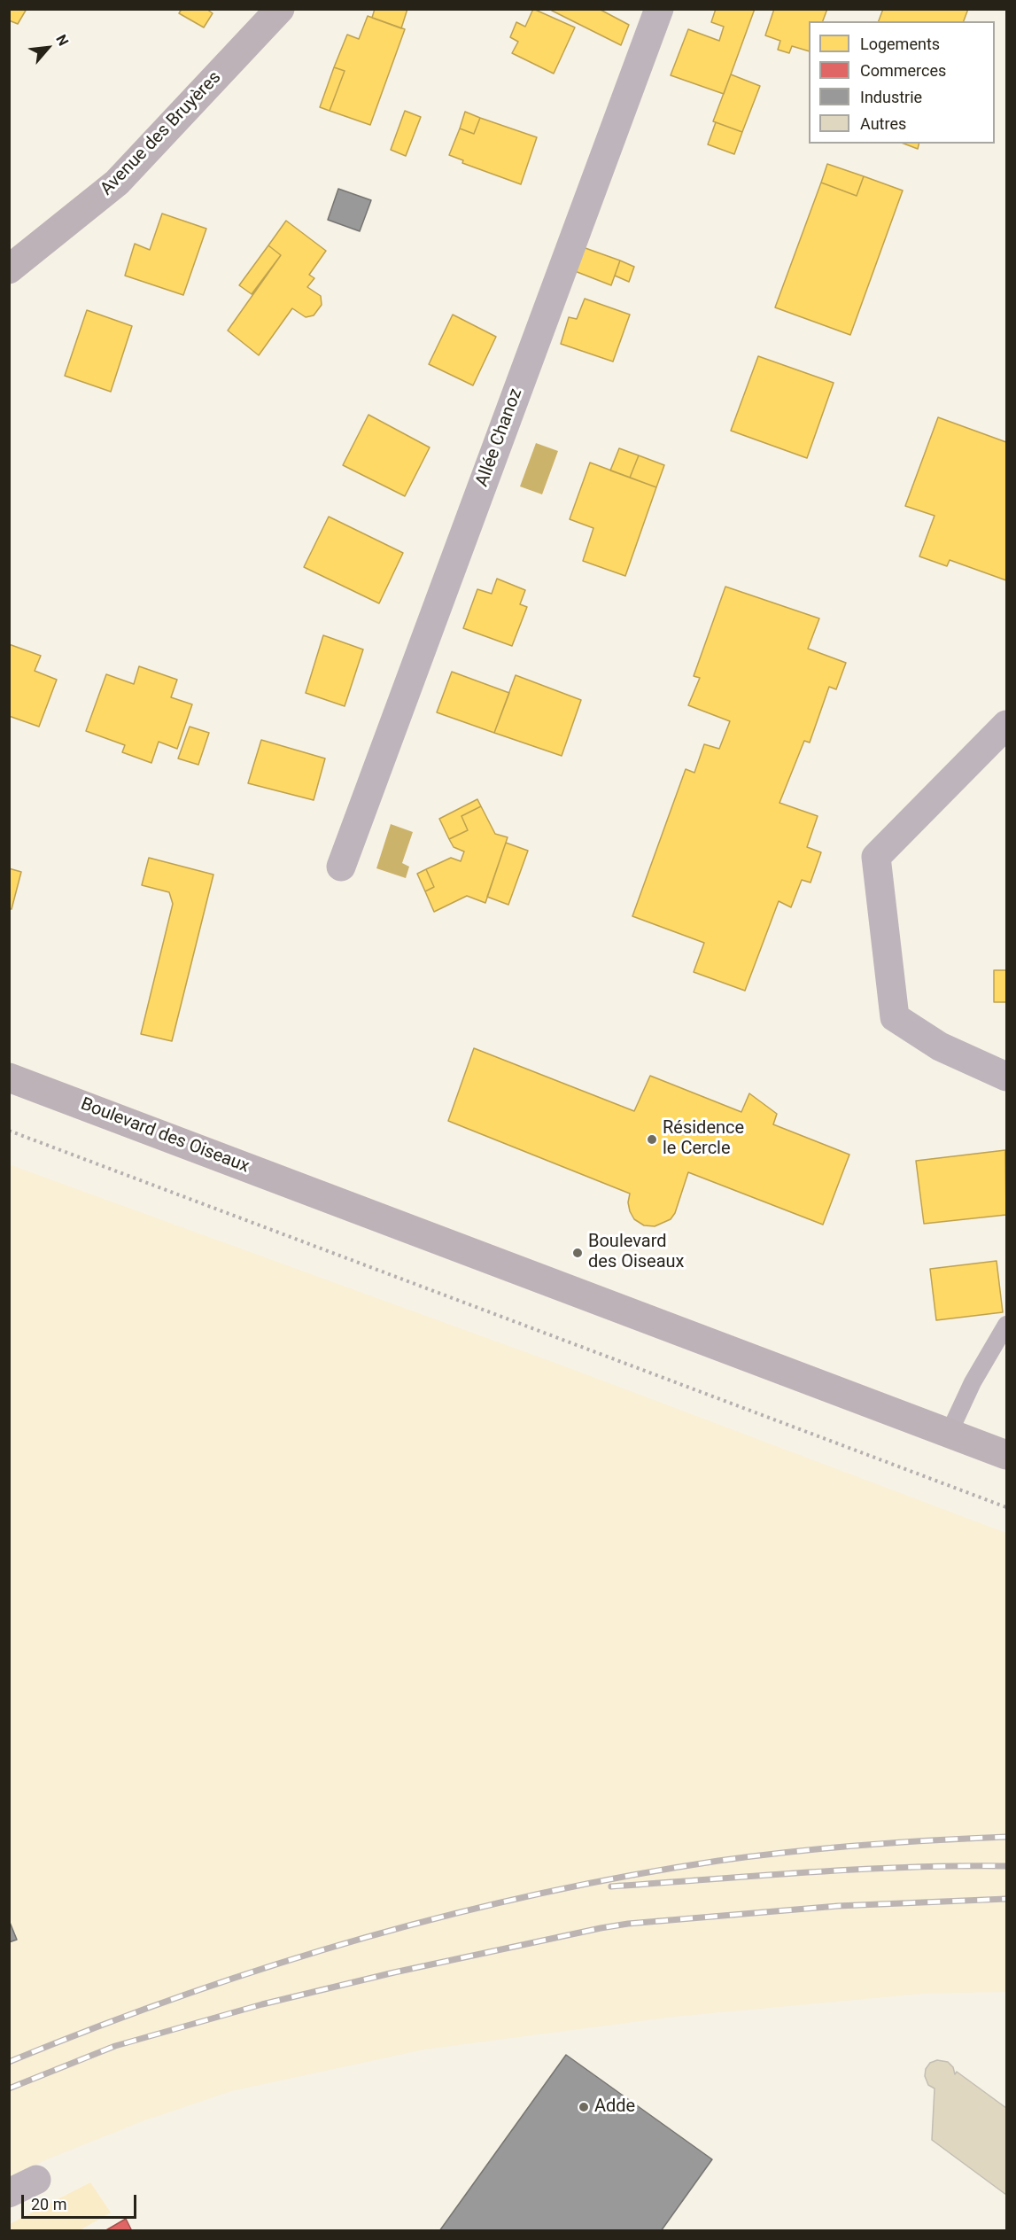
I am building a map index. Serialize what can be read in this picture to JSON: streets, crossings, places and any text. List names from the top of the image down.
{
  "streets": {
    "street": ["Avenue des Bruyères", "Allée Chanoz", "Boulevard des Oiseaux"]
  },
  "places": ["Résidence le Cercle", "Boulevard des Oiseaux", "Adde"],
  "legend": [
    "Logements",
    "Commerces",
    "Industrie",
    "Autres"
  ],
  "scale_bar": "20 m",
  "north": "top right"
}
